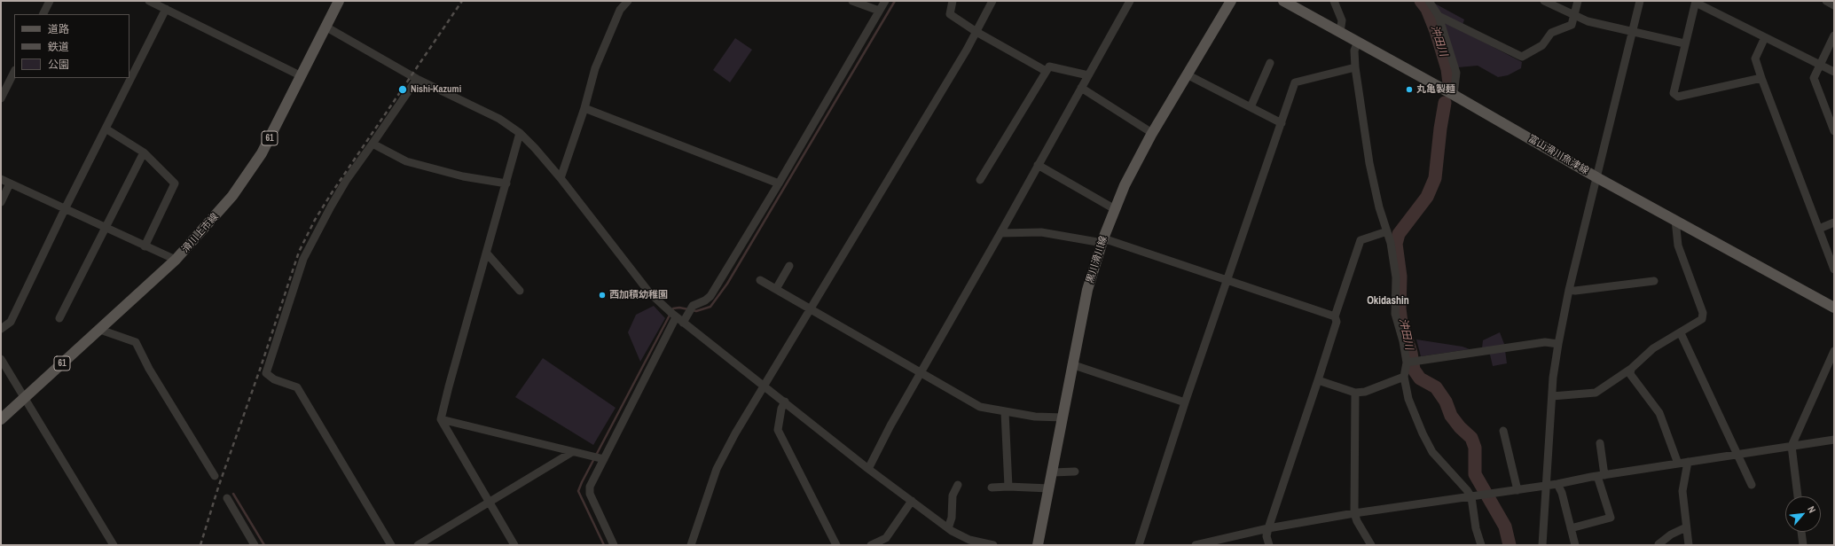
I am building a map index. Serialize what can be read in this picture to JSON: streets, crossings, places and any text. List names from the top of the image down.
{
  "streets": {
    "main road": [
      "61",
      "富山滑川魚津線",
      "滑川上市線",
      "黒川滑川線"
    ]
  },
  "districts": ["Okidashin"],
  "water": ["沖田川"],
  "places": ["Nishi-Kazumi", "丸亀製麺", "西加積幼稚園"],
  "legend": ["道路", "鉄道", "公園"],
  "north": "top right"
}
